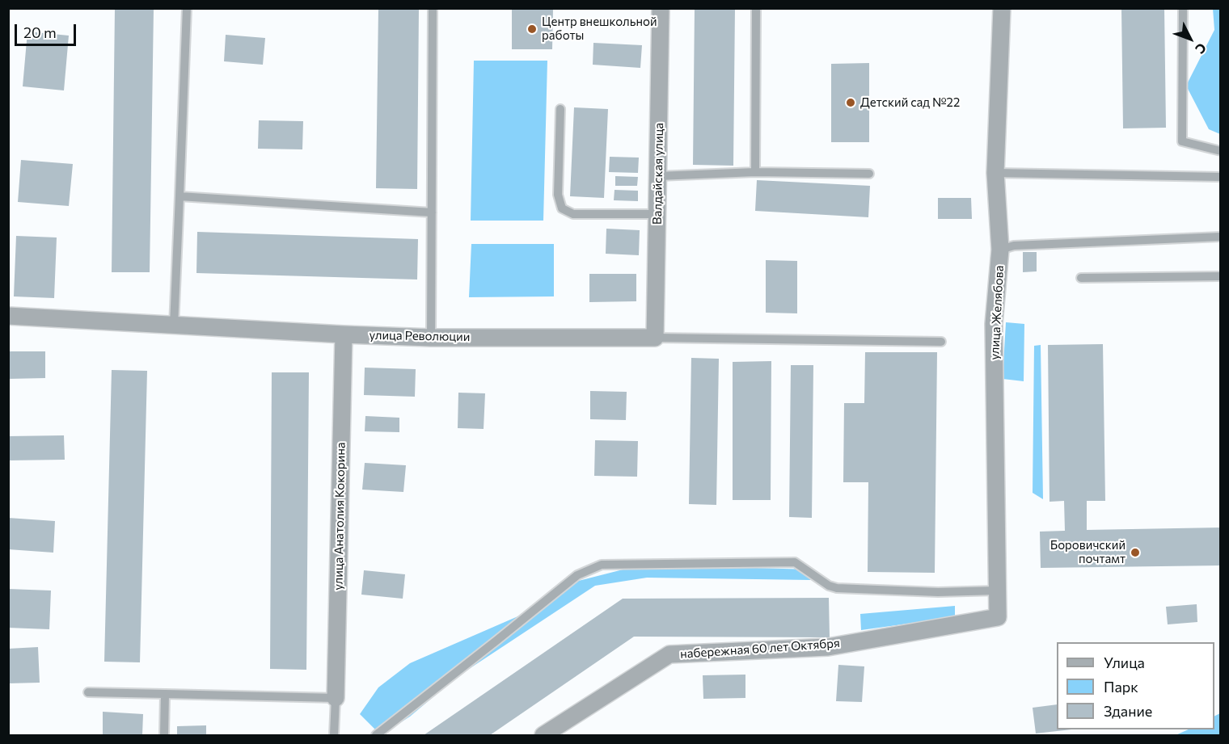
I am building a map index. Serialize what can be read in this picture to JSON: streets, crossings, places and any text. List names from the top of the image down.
{
  "streets": {
    "street": [
      "Валдайская улица",
      "улица Желябова",
      "улица Революции",
      "улица Анатолия Кокорина",
      "набережная 60 лет Октября"
    ]
  },
  "crossings": [
    ["Валдайская улица", "улица Революции"],
    ["улица Желябова", "набережная 60 лет Октября"],
    ["улица Революции", "улица Анатолия Кокорина"]
  ],
  "places": ["Центр внешкольной работы", "Детский сад №22", "Боровичский почтамт"],
  "legend": ["Улица", "Парк", "Здание"],
  "scale_bar": "20 m",
  "north": "bottom right"
}
